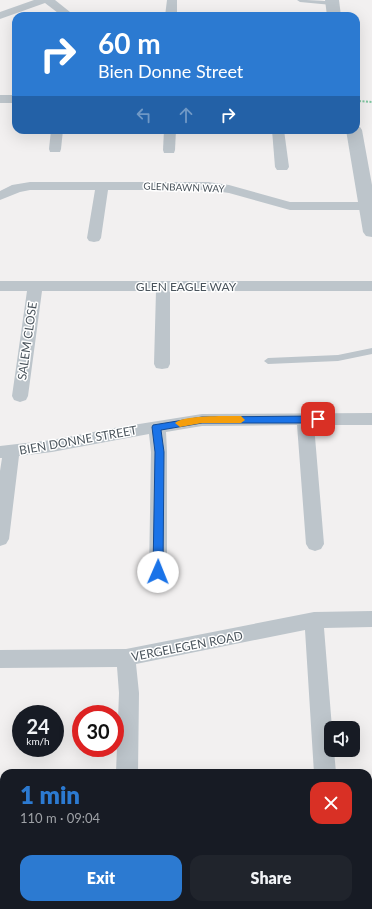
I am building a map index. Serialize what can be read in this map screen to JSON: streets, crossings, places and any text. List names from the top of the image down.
{
  "streets": {
    "street": [
      "GLENBAWN WAY",
      "GLEN EAGLE WAY",
      "SALEM CLOSE",
      "BIEN DONNE STREET",
      "VERGELEGEN ROAD"
    ]
  },
  "crossings": [
    ["GLEN EAGLE WAY", "SALEM CLOSE"]
  ],
  "page": {
    "turn": ["60 m", "Bien Donne Street"],
    "speed": "24 km/h",
    "limit": "30",
    "heading": ["1 min", "110 m · 09:04"],
    "buttons": ["Exit", "Share"]
  }
}
